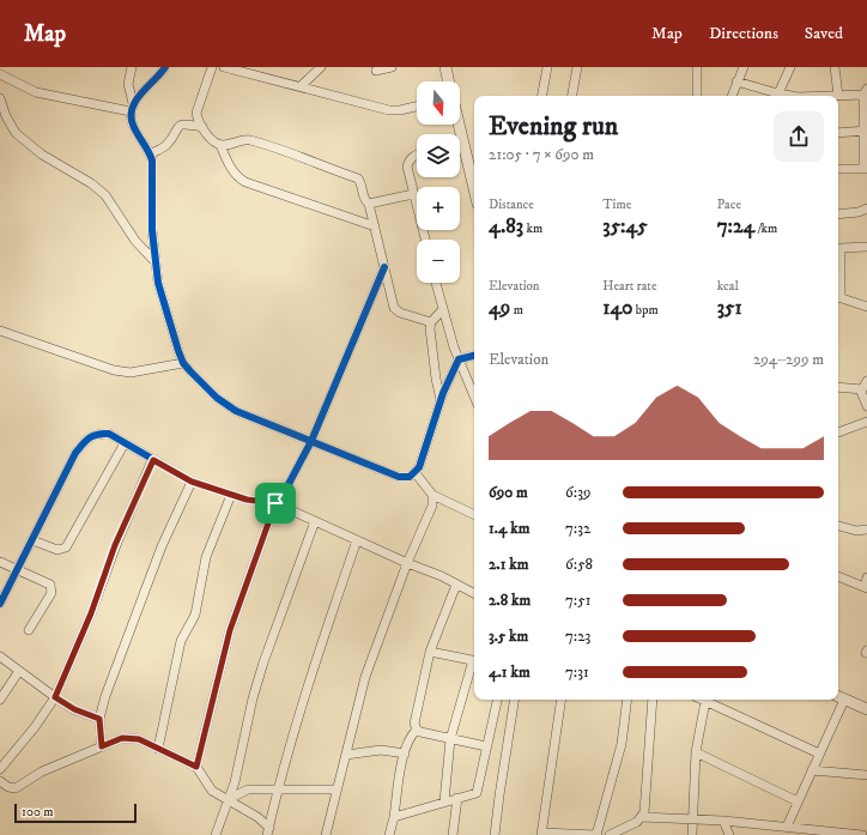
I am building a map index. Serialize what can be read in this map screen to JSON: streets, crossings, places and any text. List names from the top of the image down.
{
  "scale_bar": "100 m",
  "north": "bottom",
  "page": {
    "header": "Map",
    "nav": ["Map", "Directions", "Saved"],
    "map_buttons": ["+", "−"],
    "heading": ["Evening run", "21:05 · 7 × 690 m"],
    "stats": [
      ["Distance", "4.83 km"],
      ["Time", "35:45"],
      ["Pace", "7:24 /km"],
      ["Elevation", "49 m"],
      ["Heart rate", "140 bpm"],
      ["kcal", "351"]
    ],
    "chart": ["Elevation", "294–299 m"],
    "list": [
      {
        "name": "690 m",
        "note": "6:39"
      },
      {
        "name": "1.4 km",
        "note": "7:32"
      },
      {
        "name": "2.1 km",
        "note": "6:58"
      },
      {
        "name": "2.8 km",
        "note": "7:51"
      },
      {
        "name": "3.5 km",
        "note": "7:23"
      },
      {
        "name": "4.1 km",
        "note": "7:31"
      }
    ],
    "scale": "100 m"
  }
}
